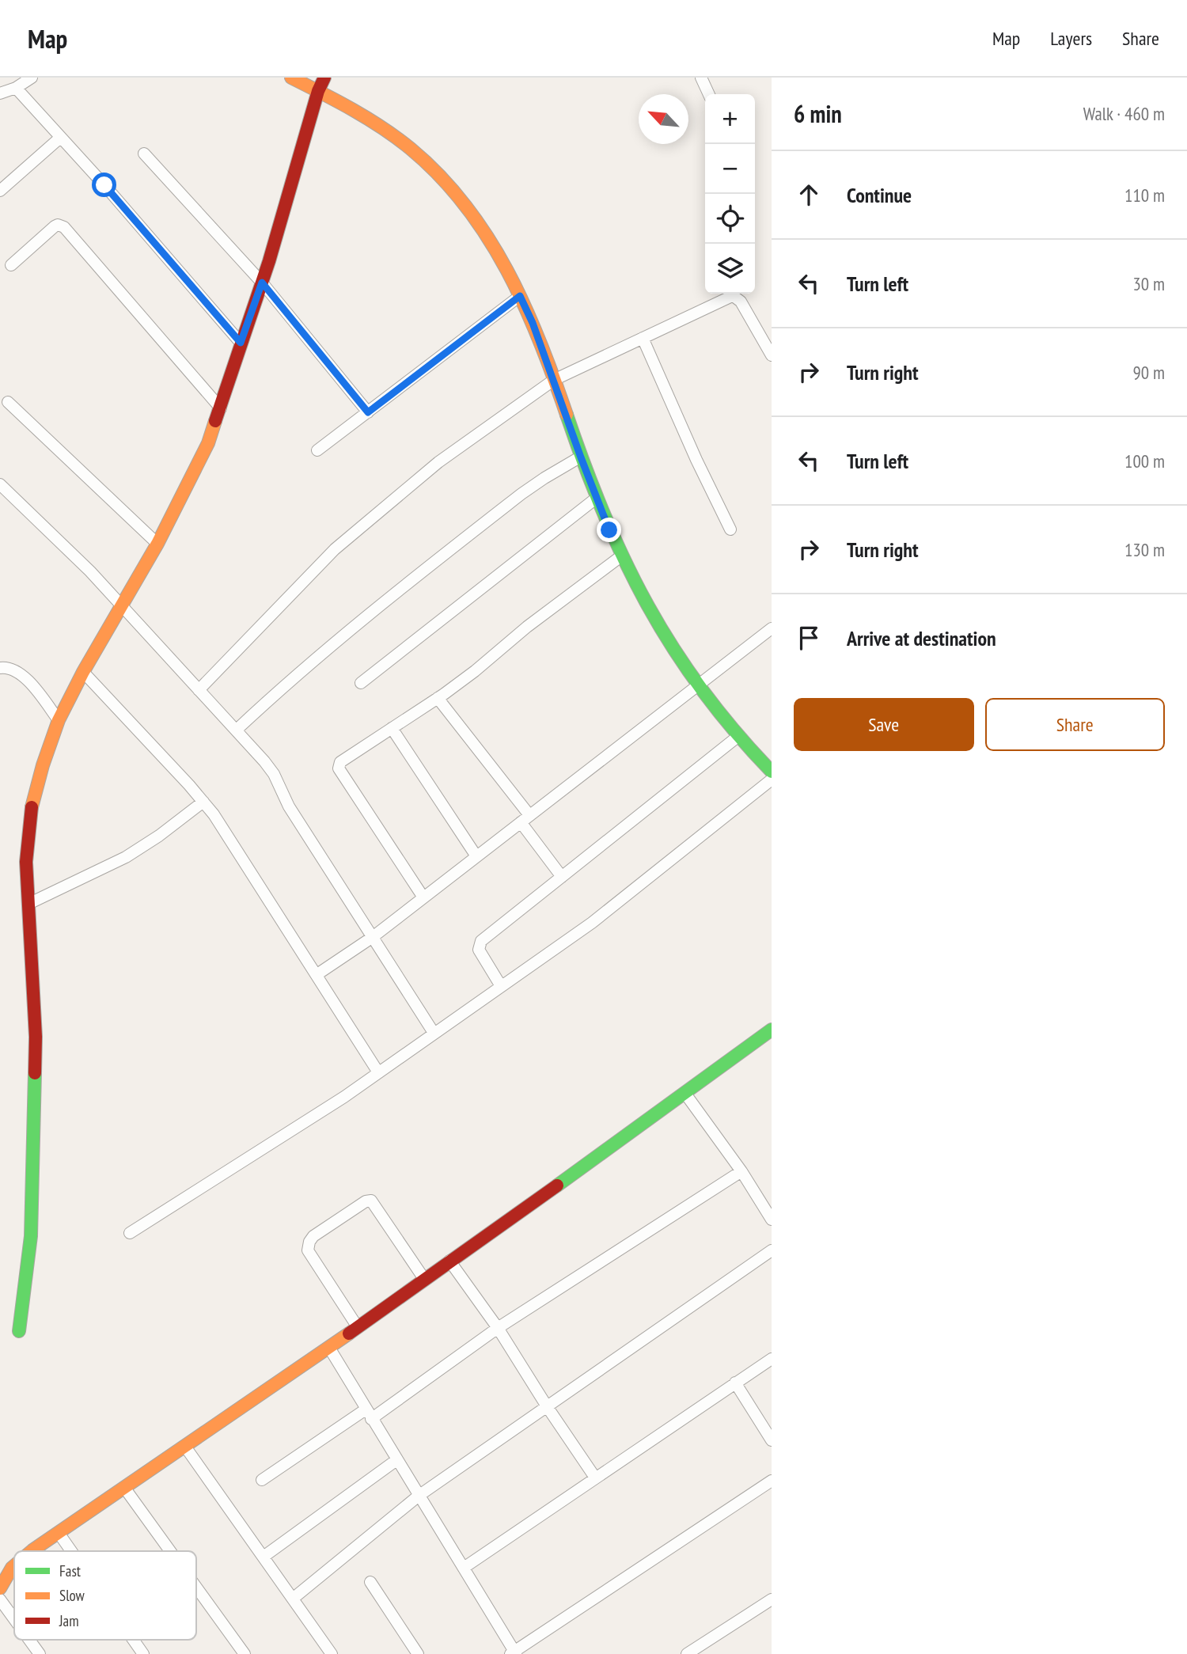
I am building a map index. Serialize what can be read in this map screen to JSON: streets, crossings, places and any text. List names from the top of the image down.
{
  "legend": ["Fast", "Slow", "Jam"],
  "north": "top left",
  "page": {
    "header": "Map",
    "nav": ["Map", "Layers", "Share"],
    "heading": ["6 min", "Walk · 460 m"],
    "map_buttons": ["+", "−"],
    "list": [
      ["Continue", "110 m"],
      ["Turn left", "30 m"],
      ["Turn right", "90 m"],
      ["Turn left", "100 m"],
      ["Turn right", "130 m"],
      "Arrive at destination"
    ],
    "buttons": ["Save", "Share"]
  }
}
